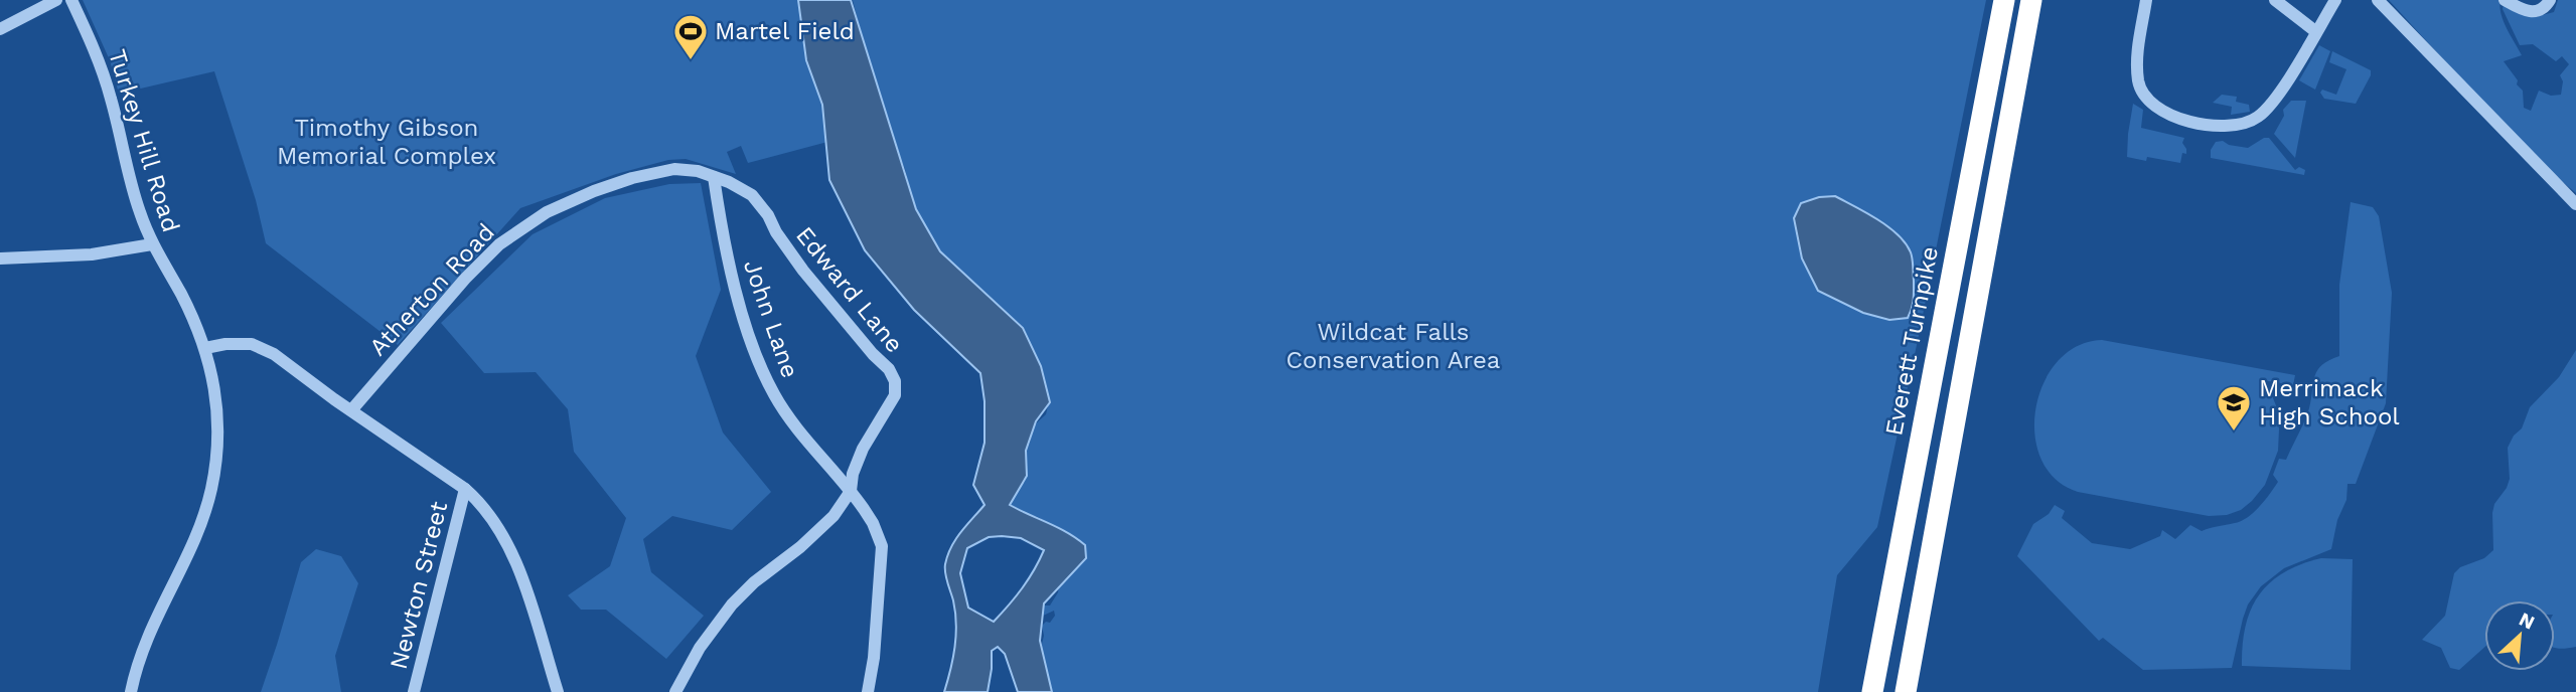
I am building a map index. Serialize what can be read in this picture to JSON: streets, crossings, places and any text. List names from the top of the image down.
{
  "streets": {
    "highway": ["Everett Turnpike"],
    "street": [
      "Turkey Hill Road",
      "Atherton Road",
      "Edward Lane",
      "John Lane",
      "Newton Street"
    ]
  },
  "crossings": [
    ["Atherton Road", "Edward Lane"],
    ["Atherton Road", "John Lane"],
    ["Edward Lane", "John Lane"]
  ],
  "parks": ["Timothy Gibson Memorial Complex", "Wildcat Falls Conservation Area"],
  "places": {
    "sports": ["Martel Field"],
    "school or university": ["Merrimack High School"]
  },
  "north": "top right"
}
